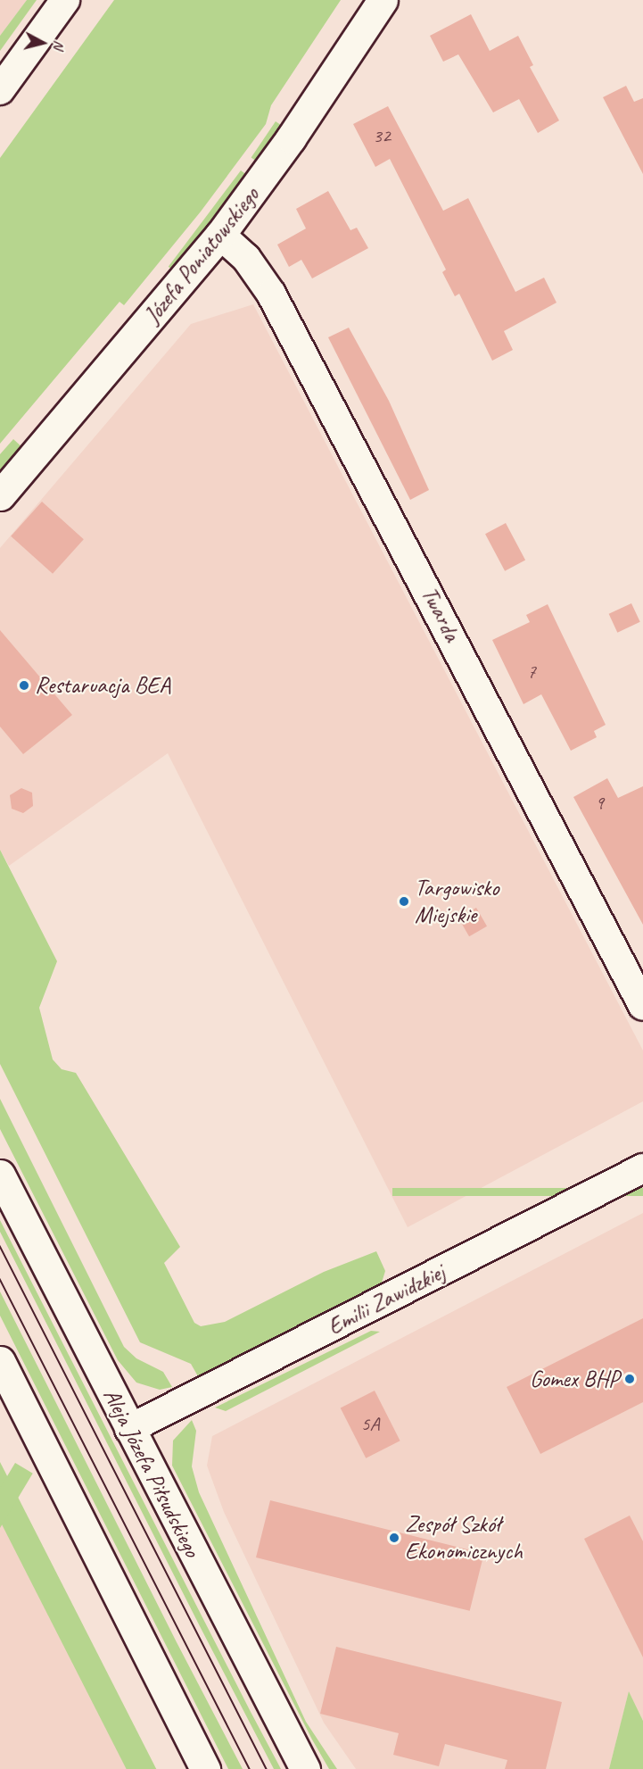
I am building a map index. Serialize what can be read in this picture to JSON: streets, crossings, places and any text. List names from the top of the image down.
{
  "streets": {
    "street": [
      "Józefa Poniatowskiego",
      "Twarda",
      "Emilii Zawidzkiej",
      "Aleja Józefa Piłsudskiego"
    ]
  },
  "crossings": [
    ["Józefa Poniatowskiego", "Twarda"],
    ["Emilii Zawidzkiej", "Aleja Józefa Piłsudskiego"]
  ],
  "places": [
    "Restaruacja BEA",
    "Targowisko Miejskie",
    "Gomex BHP",
    "Zespół Szkół Ekonomicznych"
  ],
  "house_numbers": [
    "32",
    "7",
    "9",
    "5A"
  ],
  "north": "right"
}
